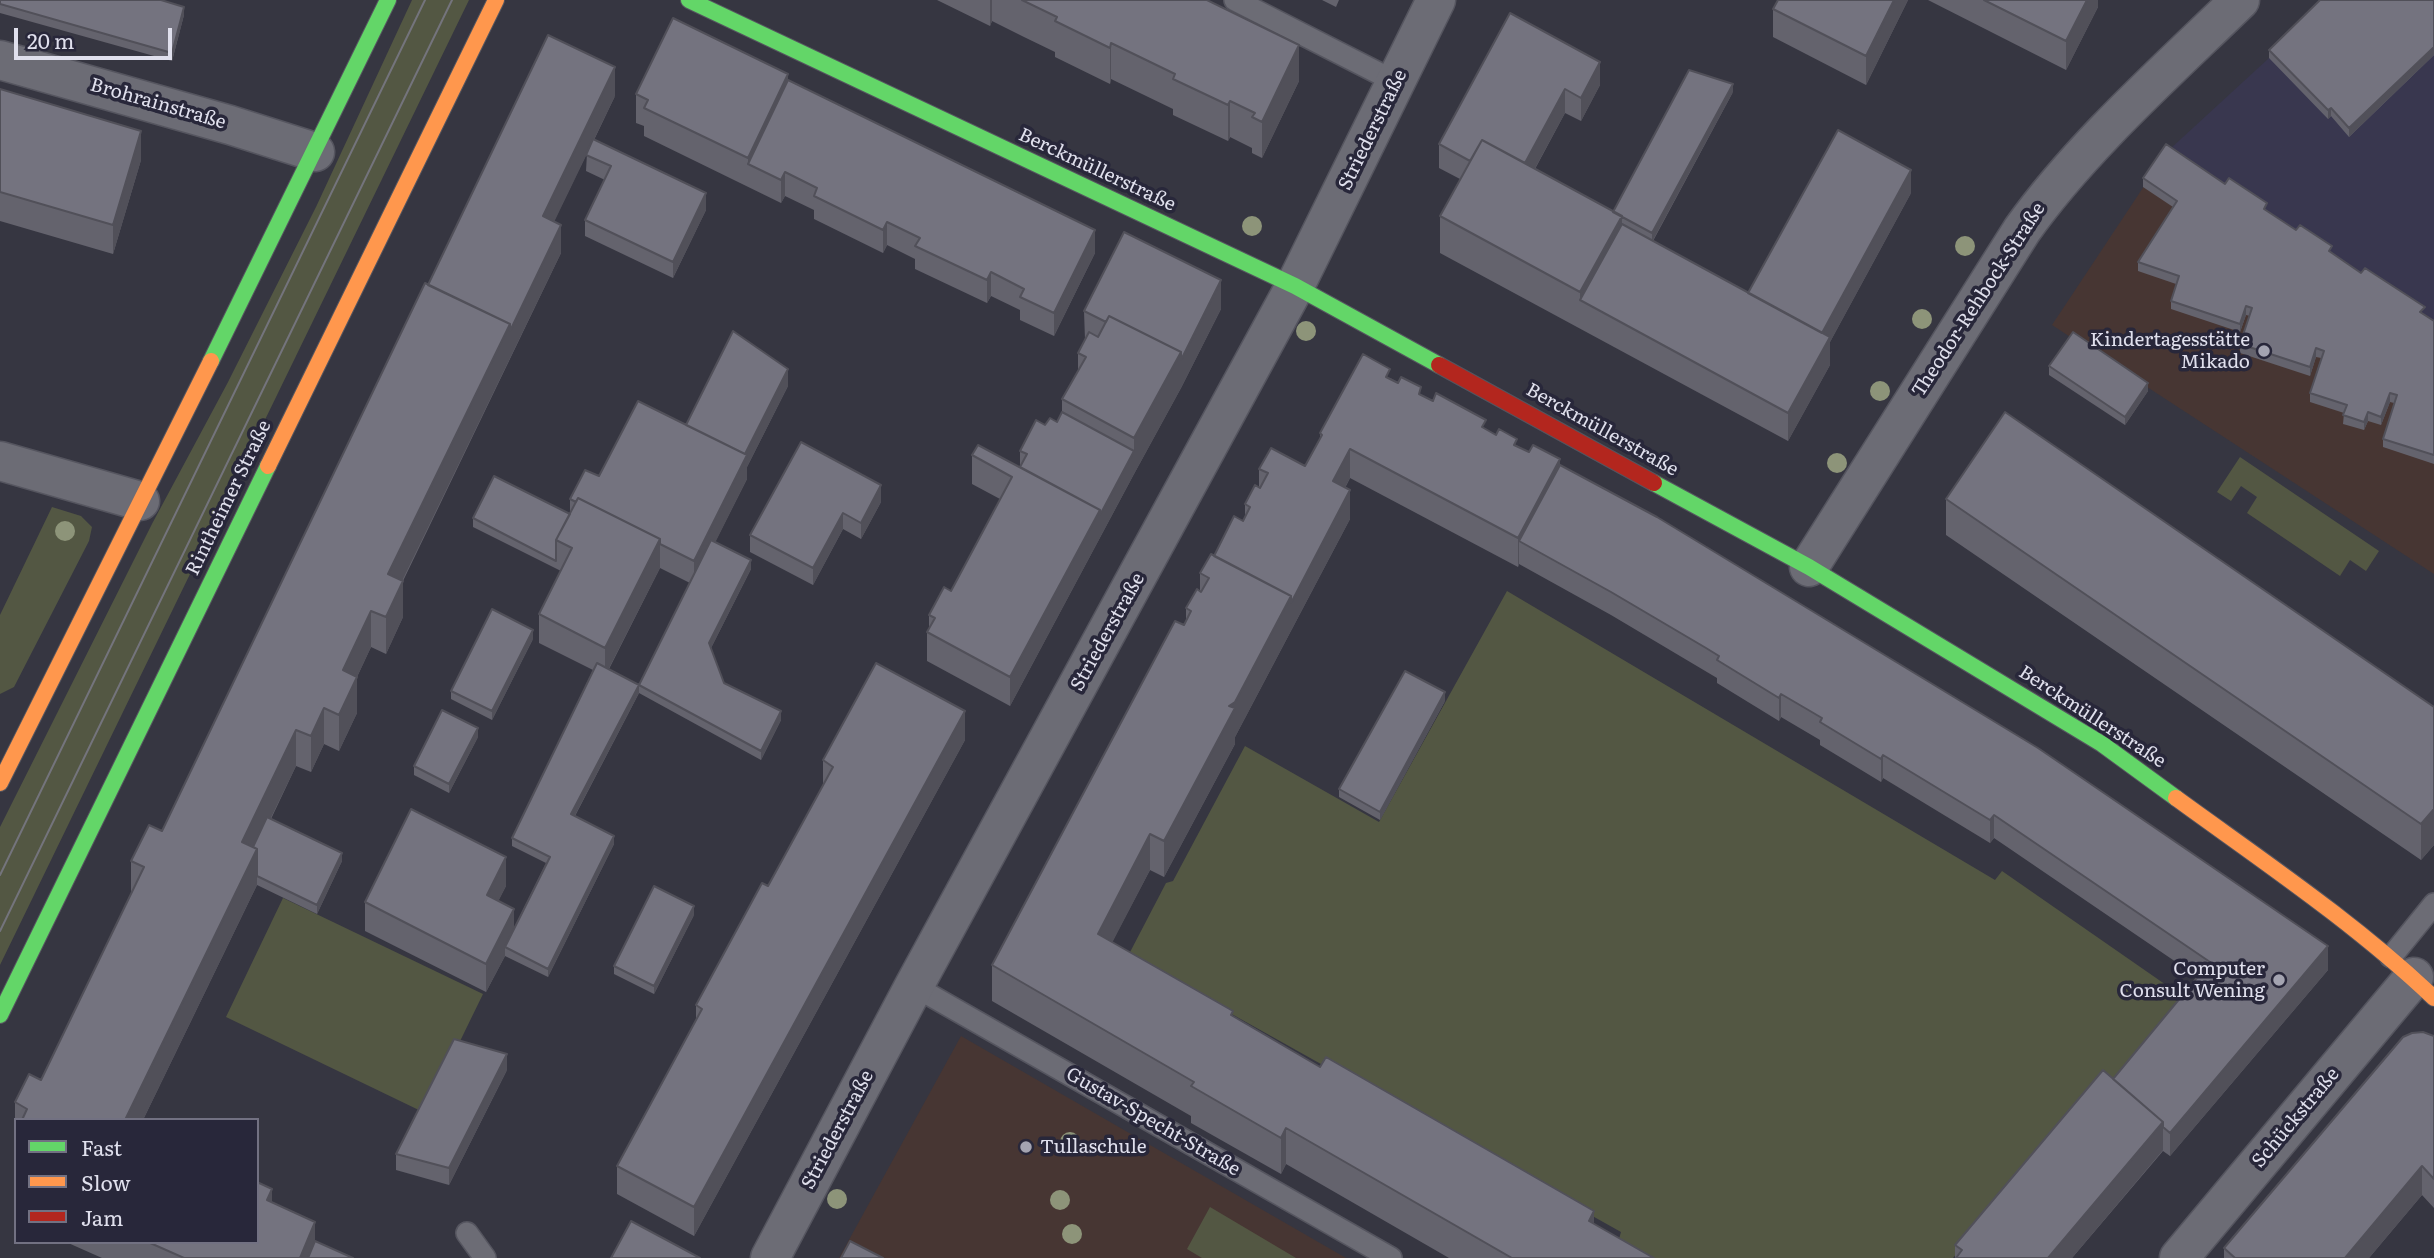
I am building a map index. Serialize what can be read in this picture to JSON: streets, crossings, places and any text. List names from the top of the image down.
{
  "streets": {
    "street": [
      "Brohrainstraße",
      "Striederstraße",
      "Berckmüllerstraße",
      "Theodor-Rehbock-Straße",
      "Rintheimer Straße",
      "Schückstraße"
    ],
    "lane": ["Gustav-Specht-Straße"]
  },
  "crossings": [
    ["Striederstraße", "Berckmüllerstraße"],
    ["Striederstraße", "Gustav-Specht-Straße"],
    ["Berckmüllerstraße", "Theodor-Rehbock-Straße"],
    ["Berckmüllerstraße", "Schückstraße"]
  ],
  "places": ["Kindertagesstätte Mikado", "Computer Consult Wening", "Tullaschule"],
  "legend": ["Fast", "Slow", "Jam"],
  "scale_bar": "20 m"
}
